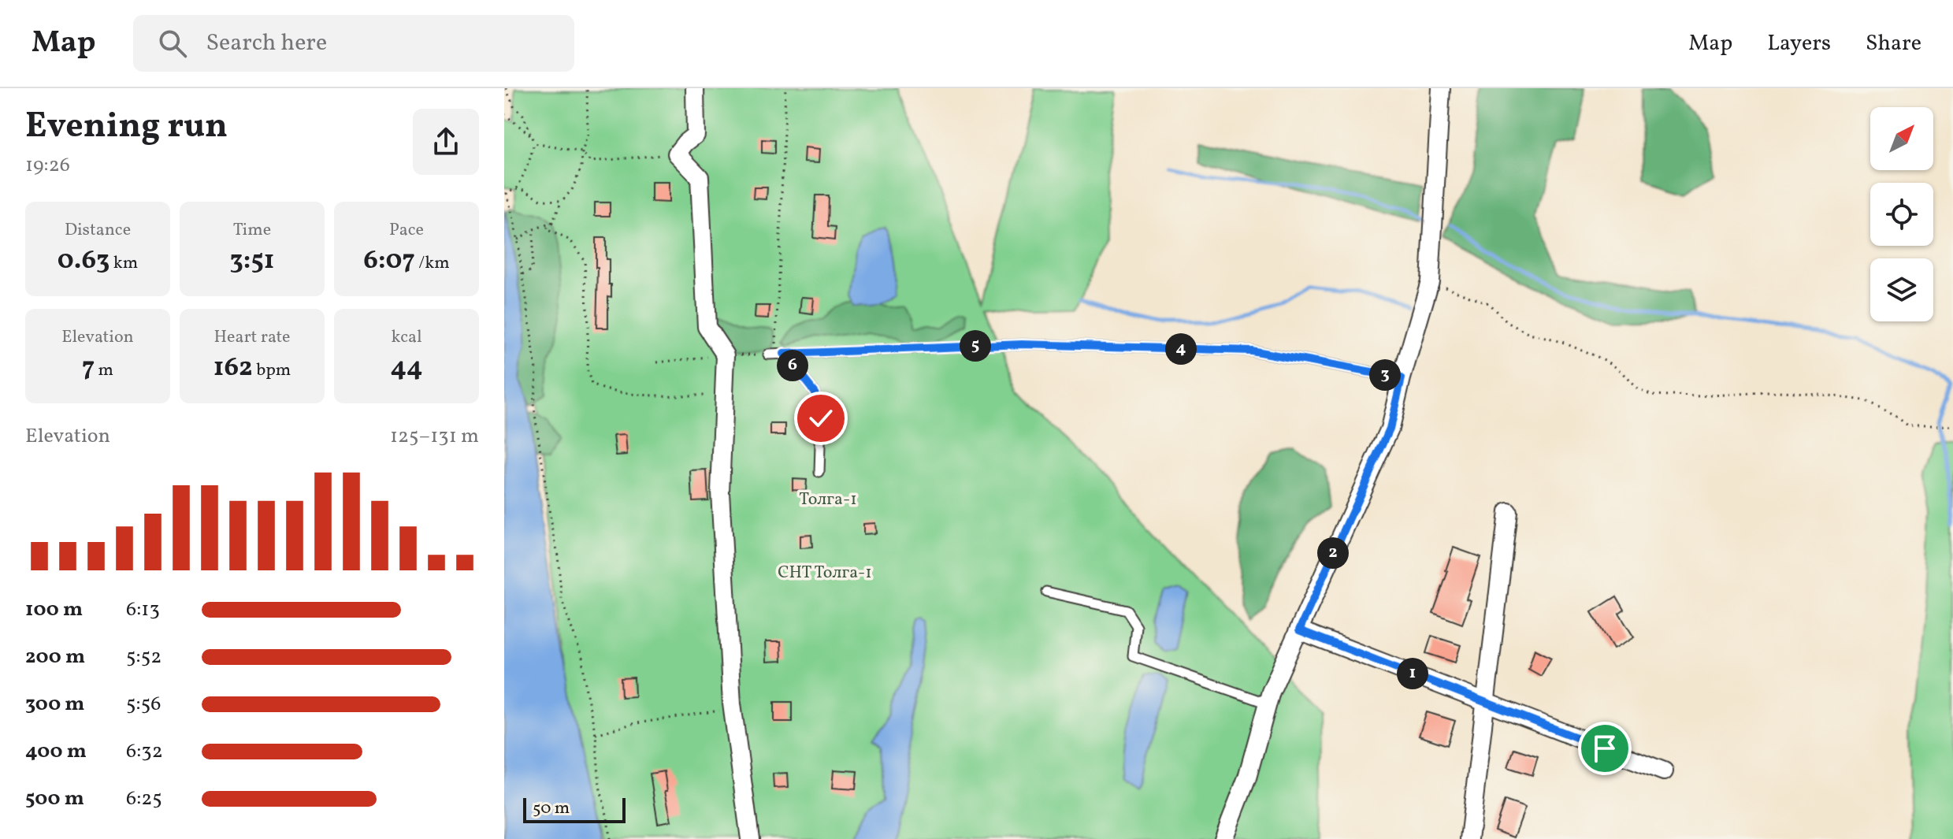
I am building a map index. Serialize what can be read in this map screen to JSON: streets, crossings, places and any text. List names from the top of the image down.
{
  "parks": ["Толга-1", "СНТ Толга-1"],
  "scale_bar": "50 m",
  "north": "top right",
  "page": {
    "header": "Map",
    "search": "Search here",
    "nav": ["Map", "Layers", "Share"],
    "heading": ["Evening run", "19:26"],
    "stats": [
      ["Distance", "0.63 km"],
      ["Time", "3:51"],
      ["Pace", "6:07 /km"],
      ["Elevation", "7 m"],
      ["Heart rate", "162 bpm"],
      ["kcal", "44"]
    ],
    "pins": [
      "5",
      "4",
      "6",
      "3",
      "2",
      "1"
    ],
    "chart": ["Elevation", "125–131 m"],
    "list": [
      {
        "name": "100 m",
        "note": "6:13"
      },
      {
        "name": "200 m",
        "note": "5:52"
      },
      {
        "name": "300 m",
        "note": "5:56"
      },
      {
        "name": "400 m",
        "note": "6:32"
      },
      {
        "name": "500 m",
        "note": "6:25"
      }
    ],
    "scale": "50 m"
  }
}
